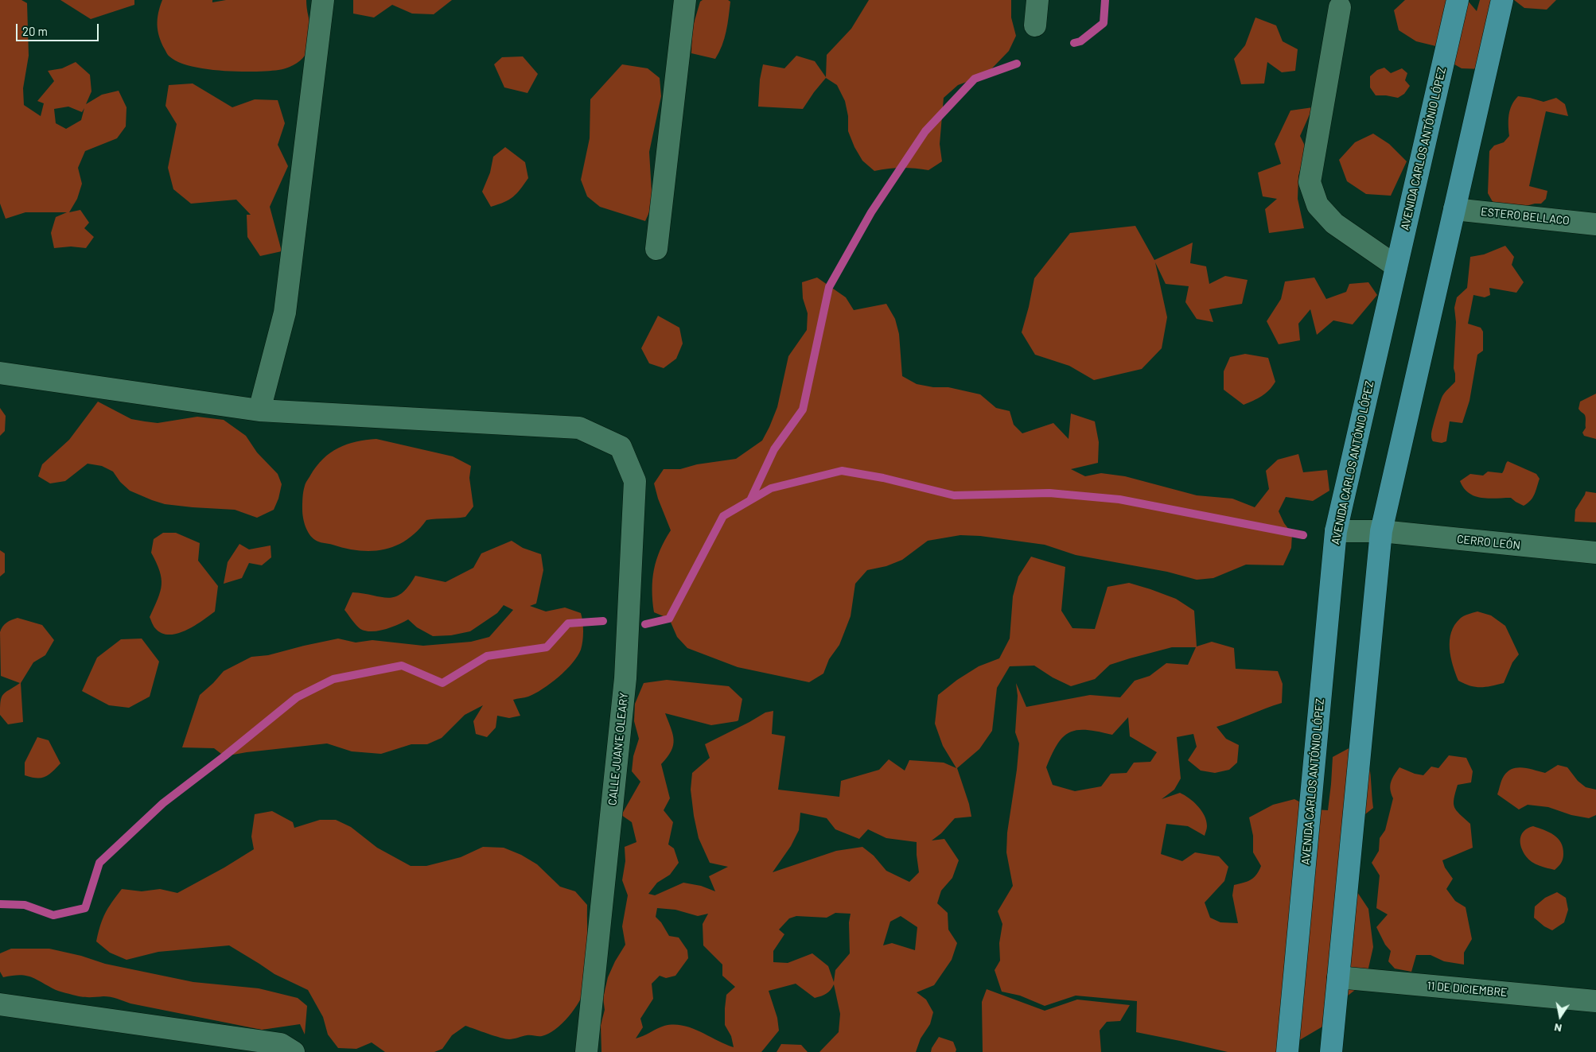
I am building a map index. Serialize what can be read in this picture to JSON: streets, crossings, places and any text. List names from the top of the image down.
{
  "streets": {
    "main road": ["AVENIDA CARLOS ANTÓNIO LÓPEZ"],
    "street": [
      "ESTERO BELLACO",
      "CERRO LEÓN",
      "CALLE JUAN’E OLEARY",
      "11 DE DICIEMBRE"
    ]
  },
  "crossings": [
    ["AVENIDA CARLOS ANTÓNIO LÓPEZ", "CERRO LEÓN"]
  ],
  "scale_bar": "20 m",
  "north": "bottom"
}
